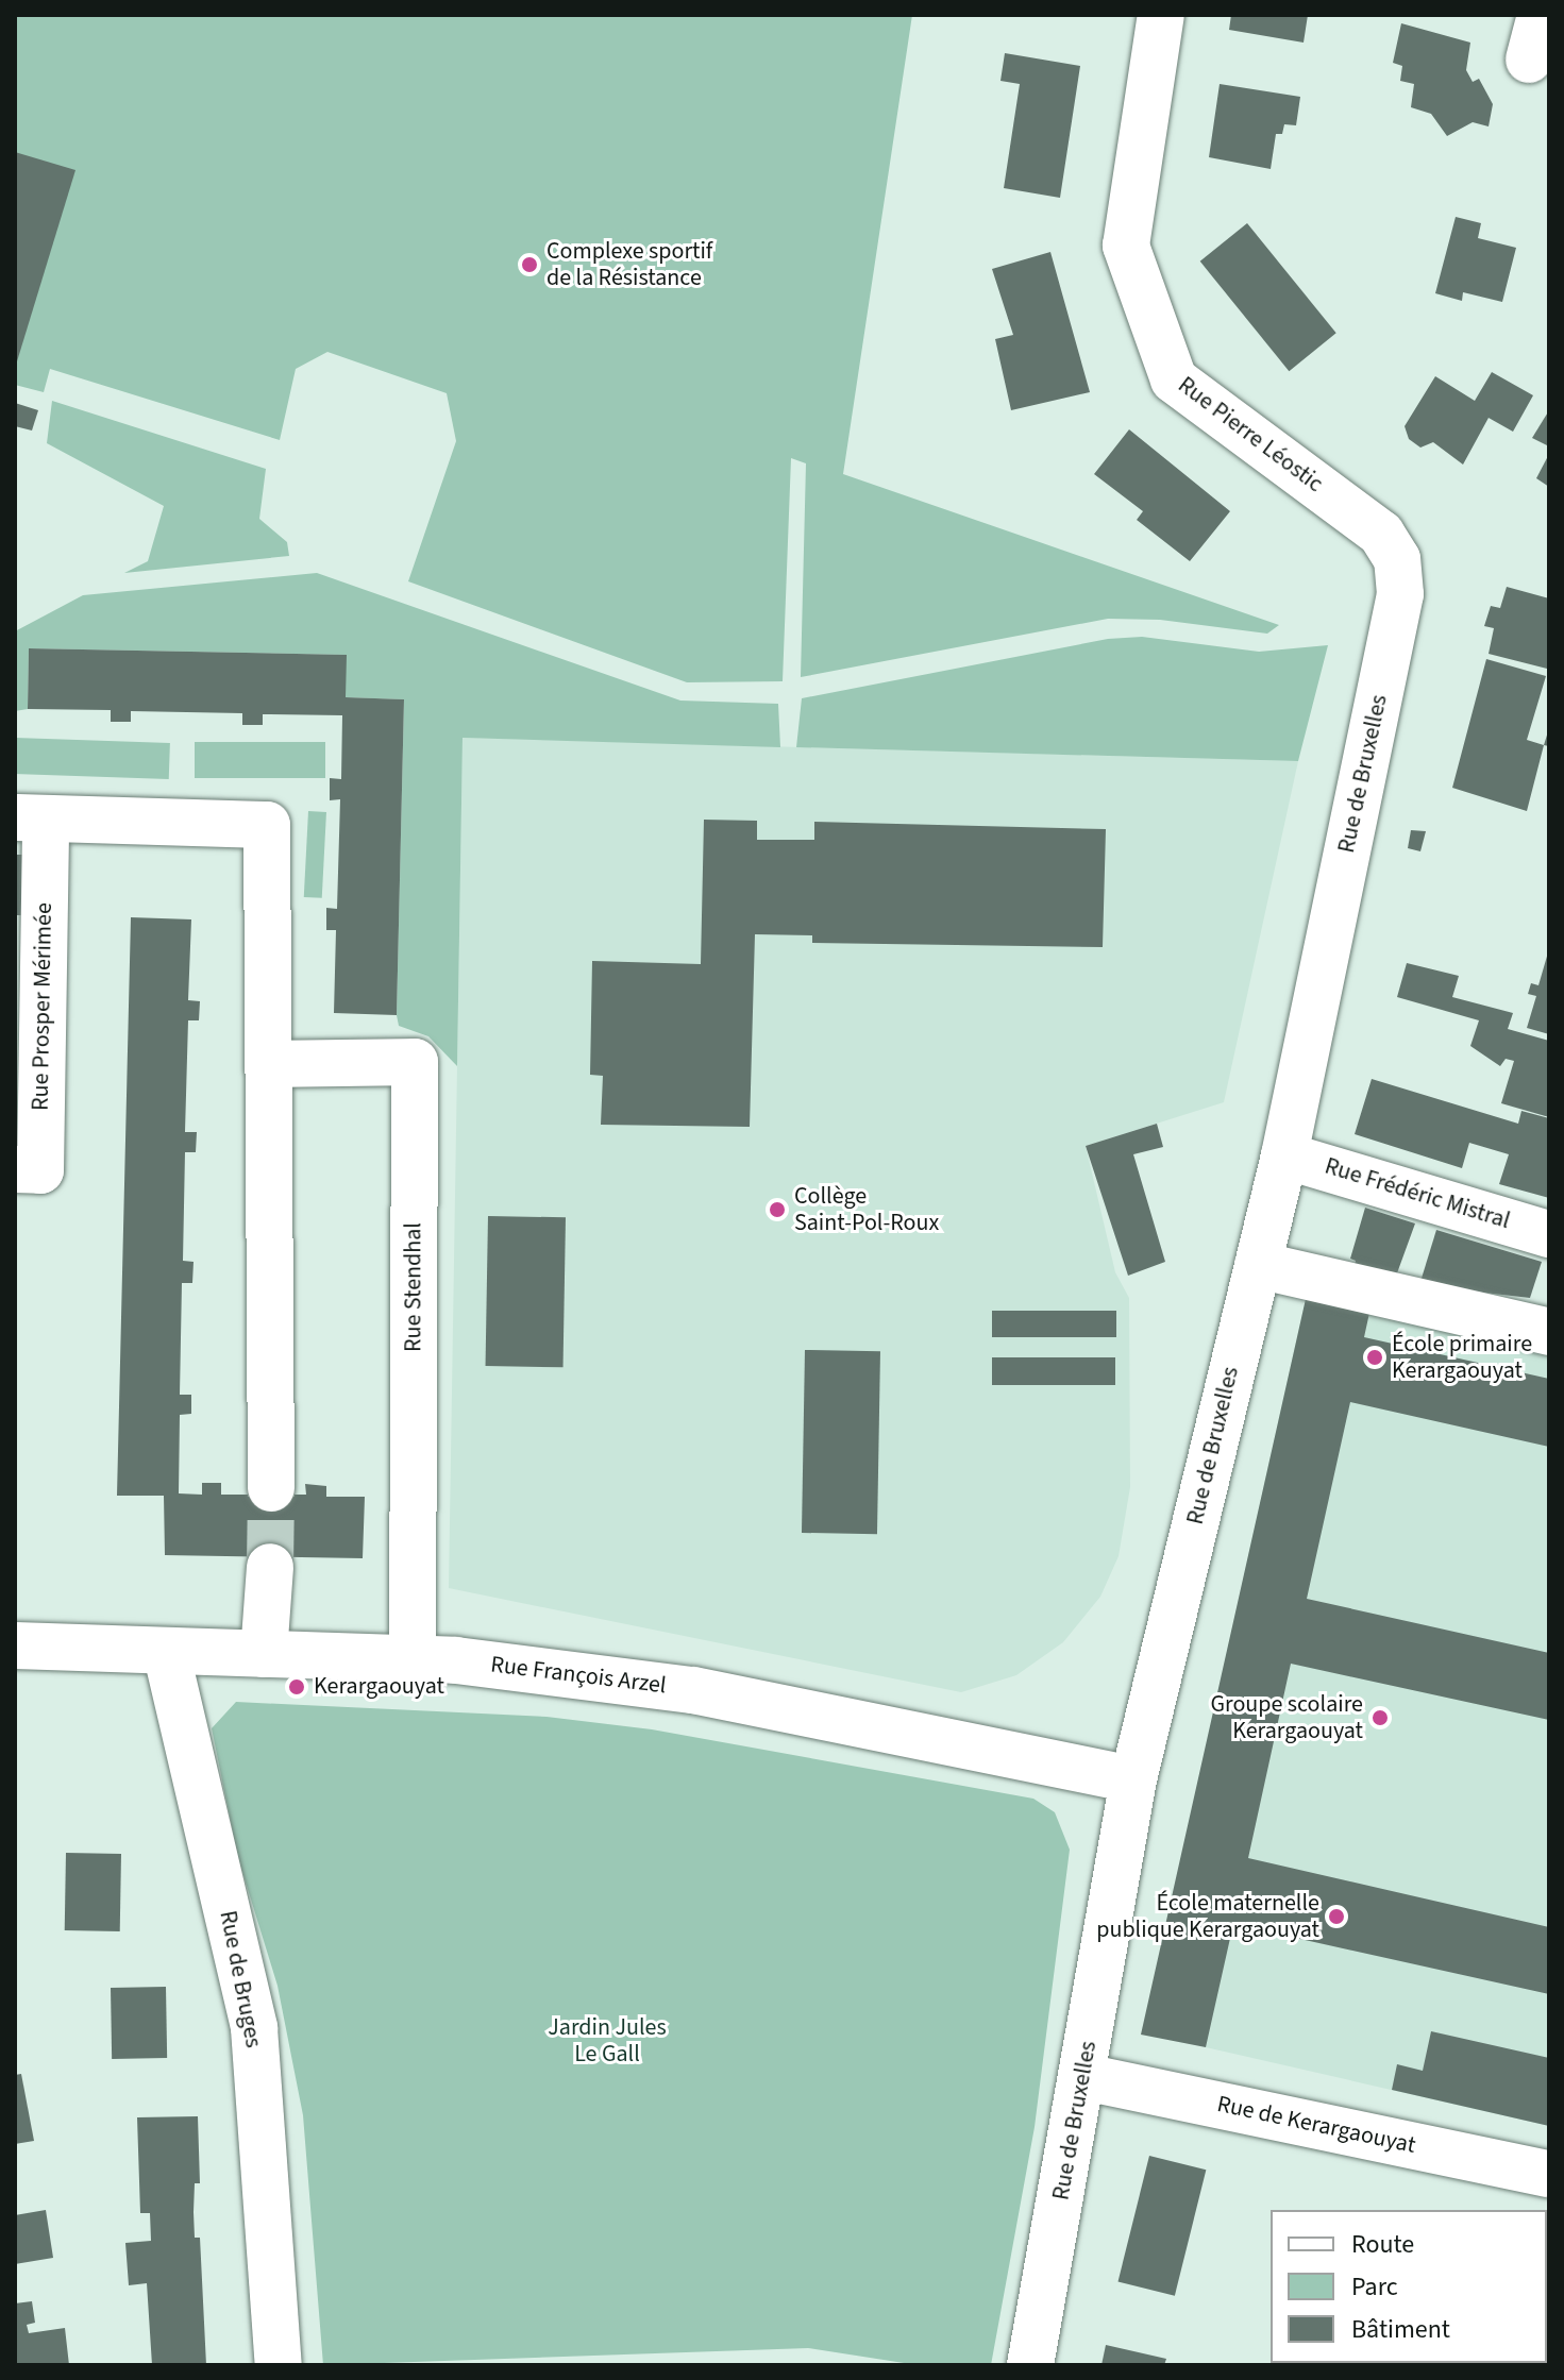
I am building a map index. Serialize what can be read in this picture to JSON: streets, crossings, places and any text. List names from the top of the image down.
{
  "streets": {
    "street": [
      "Rue Pierre Léostic",
      "Rue de Bruxelles",
      "Rue Prosper Mérimée",
      "Rue Frédéric Mistral",
      "Rue Stendhal",
      "Rue François Arzel",
      "Rue de Bruges",
      "Rue de Kerargaouyat"
    ]
  },
  "crossings": [
    ["Rue Pierre Léostic", "Rue de Bruxelles"],
    ["Rue de Bruxelles", "Rue Frédéric Mistral"],
    ["Rue de Bruxelles", "Rue François Arzel"],
    ["Rue de Bruxelles", "Rue de Kerargaouyat"],
    ["Rue Stendhal", "Rue François Arzel"],
    ["Rue François Arzel", "Rue de Bruges"]
  ],
  "parks": ["Jardin Jules Le Gall"],
  "places": [
    "Complexe sportif de la Résistance",
    "Collège Saint-Pol-Roux",
    "École primaire Kerargaouyat",
    "Kerargaouyat",
    "Groupe scolaire Kerargaouyat",
    "École maternelle publique Kerargaouyat"
  ],
  "legend": ["Route", "Parc", "Bâtiment"]
}
